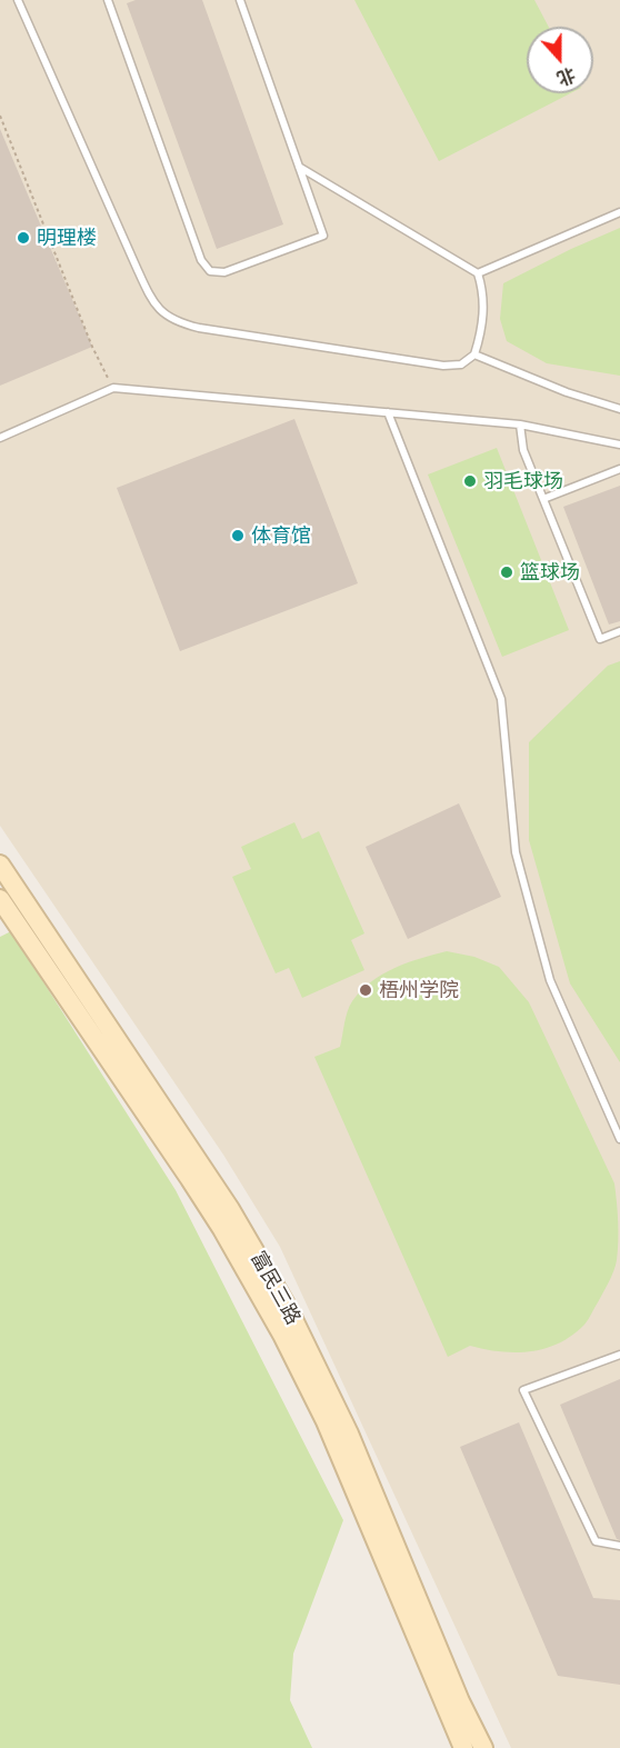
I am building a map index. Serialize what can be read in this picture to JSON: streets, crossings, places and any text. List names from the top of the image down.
{
  "streets": {
    "main road": ["富民三路"]
  },
  "places": [
    "明理楼",
    "羽毛球场",
    "体育馆",
    "篮球场",
    "梧州学院"
  ],
  "north": "bottom"
}
